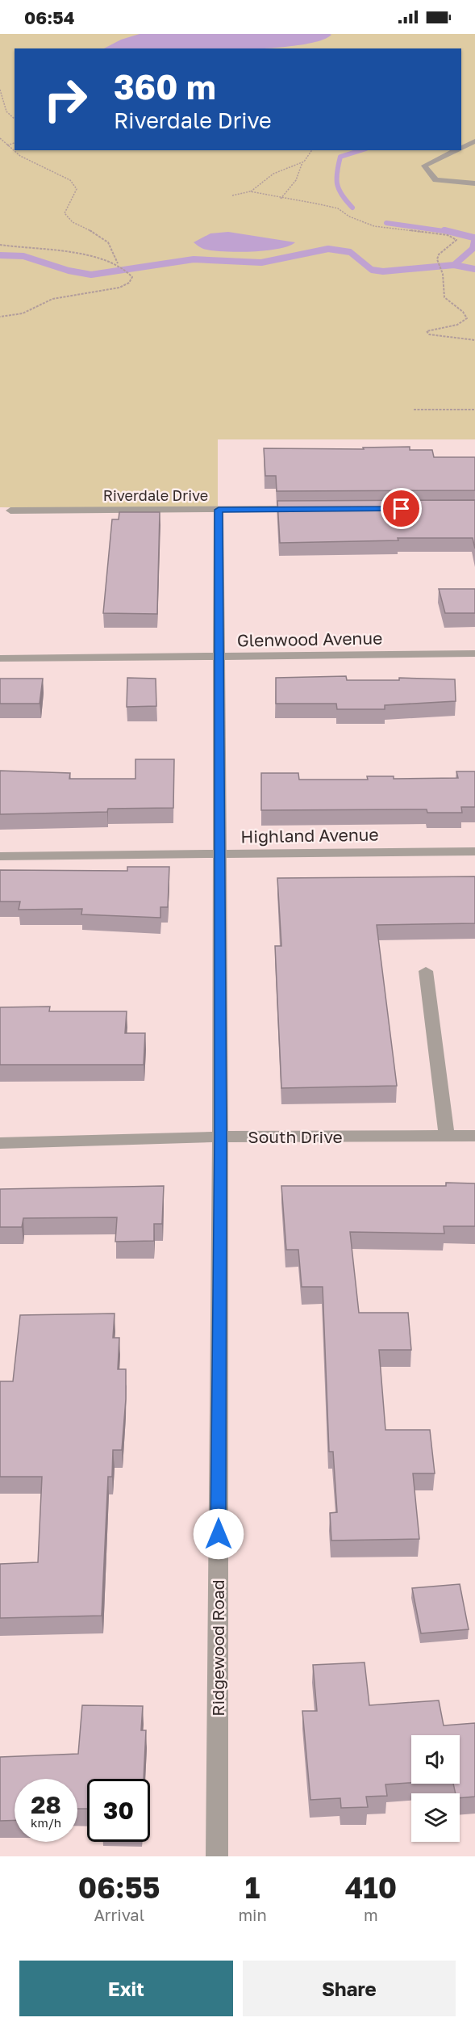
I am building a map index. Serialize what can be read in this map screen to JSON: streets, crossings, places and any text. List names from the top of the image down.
{
  "streets": {
    "street": [
      "Riverdale Drive",
      "Glenwood Avenue",
      "Highland Avenue",
      "South Drive",
      "Ridgewood Road"
    ]
  },
  "crossings": [
    ["Riverdale Drive", "Ridgewood Road"],
    ["Glenwood Avenue", "Ridgewood Road"],
    ["Highland Avenue", "Ridgewood Road"],
    ["South Drive", "Ridgewood Road"]
  ],
  "page": {
    "status": "06:54",
    "turn": ["360 m", "Riverdale Drive"],
    "speed": "28 km/h",
    "limit": "30",
    "eta": [
      "06:55",
      "Arrival",
      "1",
      "min",
      "410",
      "m"
    ],
    "buttons": ["Exit", "Share"]
  }
}
